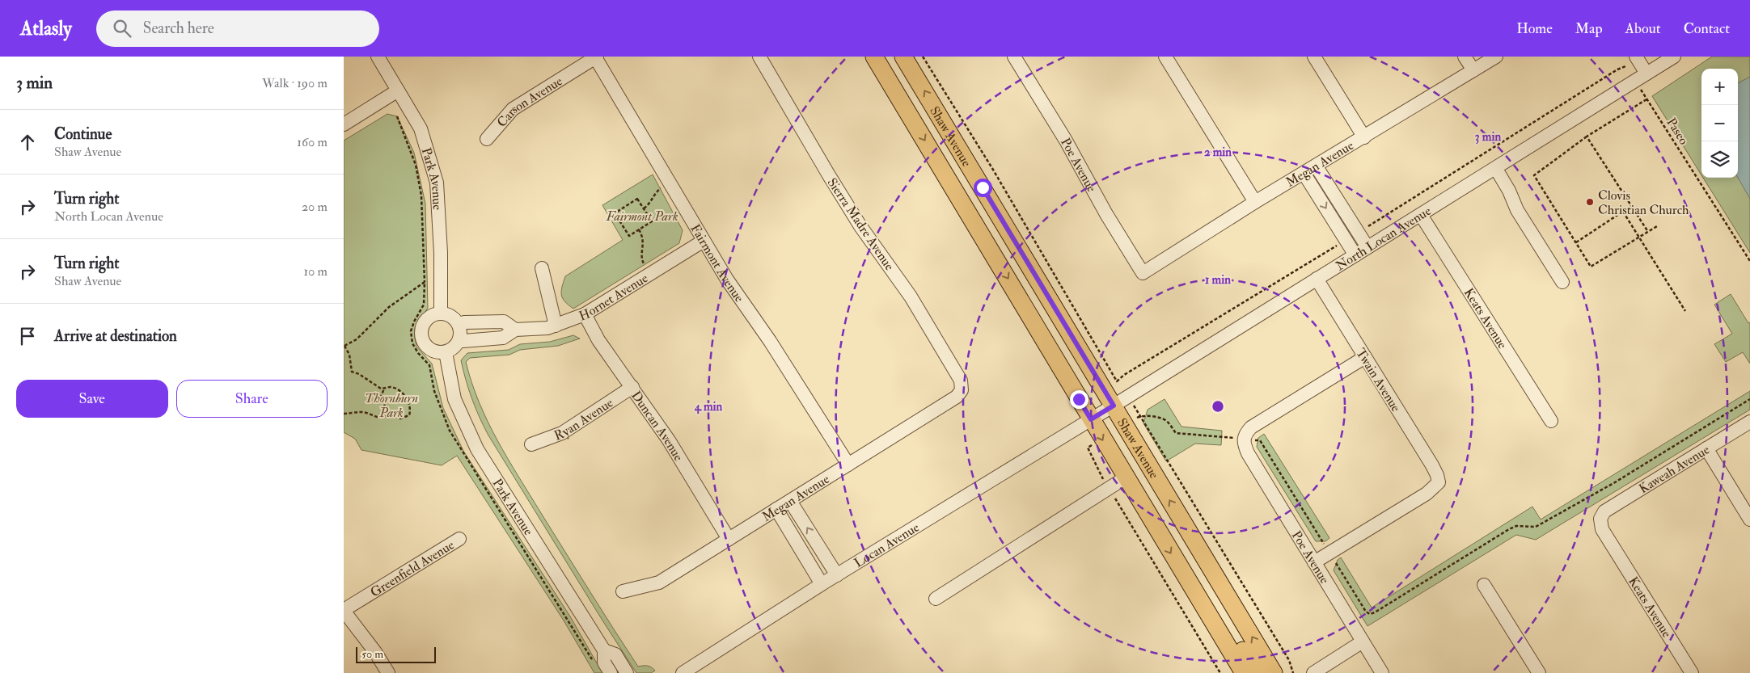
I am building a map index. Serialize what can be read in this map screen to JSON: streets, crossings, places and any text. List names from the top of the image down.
{
  "streets": {
    "main road": ["Shaw Avenue"],
    "street": [
      "Carson Avenue",
      "Megan Avenue",
      "Poe Avenue",
      "Park Avenue",
      "Sierra Madre Avenue",
      "North Locan Avenue",
      "Fairmont Avenue",
      "Hornet Avenue",
      "Keats Avenue",
      "Twain Avenue",
      "Ryan Avenue",
      "Duncan Avenue",
      "Kaweah Avenue",
      "Locan Avenue",
      "Greenfield Avenue"
    ],
    "path": ["Paseo"]
  },
  "crossings": [
    ["Carson Avenue", "Fairmont Avenue"],
    ["Paseo", "North Locan Avenue"],
    ["Shaw Avenue", "North Locan Avenue"],
    ["Shaw Avenue", "Locan Avenue"],
    ["Megan Avenue", "Poe Avenue"],
    ["Megan Avenue", "Sierra Madre Avenue"],
    ["Megan Avenue", "Fairmont Avenue"],
    ["Megan Avenue", "Duncan Avenue"],
    ["Poe Avenue", "Twain Avenue"],
    ["Park Avenue", "Hornet Avenue"],
    ["North Locan Avenue", "Keats Avenue"],
    ["North Locan Avenue", "Twain Avenue"],
    ["North Locan Avenue", "Locan Avenue"],
    ["Fairmont Avenue", "Hornet Avenue"],
    ["Hornet Avenue", "Duncan Avenue"],
    ["Keats Avenue", "Kaweah Avenue"],
    ["Ryan Avenue", "Duncan Avenue"]
  ],
  "parks": ["Fairmont Park", "Thornburn Park"],
  "places": ["Clovis Christian Church"],
  "scale_bar": "50 m",
  "page": {
    "header": "Atlasly",
    "search": "Search here",
    "nav": [
      "Home",
      "Map",
      "About",
      "Contact"
    ],
    "heading": ["3 min", "Walk · 190 m"],
    "map_buttons": ["+", "−"],
    "list": [
      ["Continue", "Shaw Avenue", "160 m"],
      ["Turn right", "North Locan Avenue", "20 m"],
      ["Turn right", "Shaw Avenue", "10 m"],
      "Arrive at destination"
    ],
    "buttons": ["Save", "Share"],
    "scale": "50 m"
  },
  "rings": [
    "3 min",
    "2 min",
    "1 min",
    "4 min"
  ]
}
